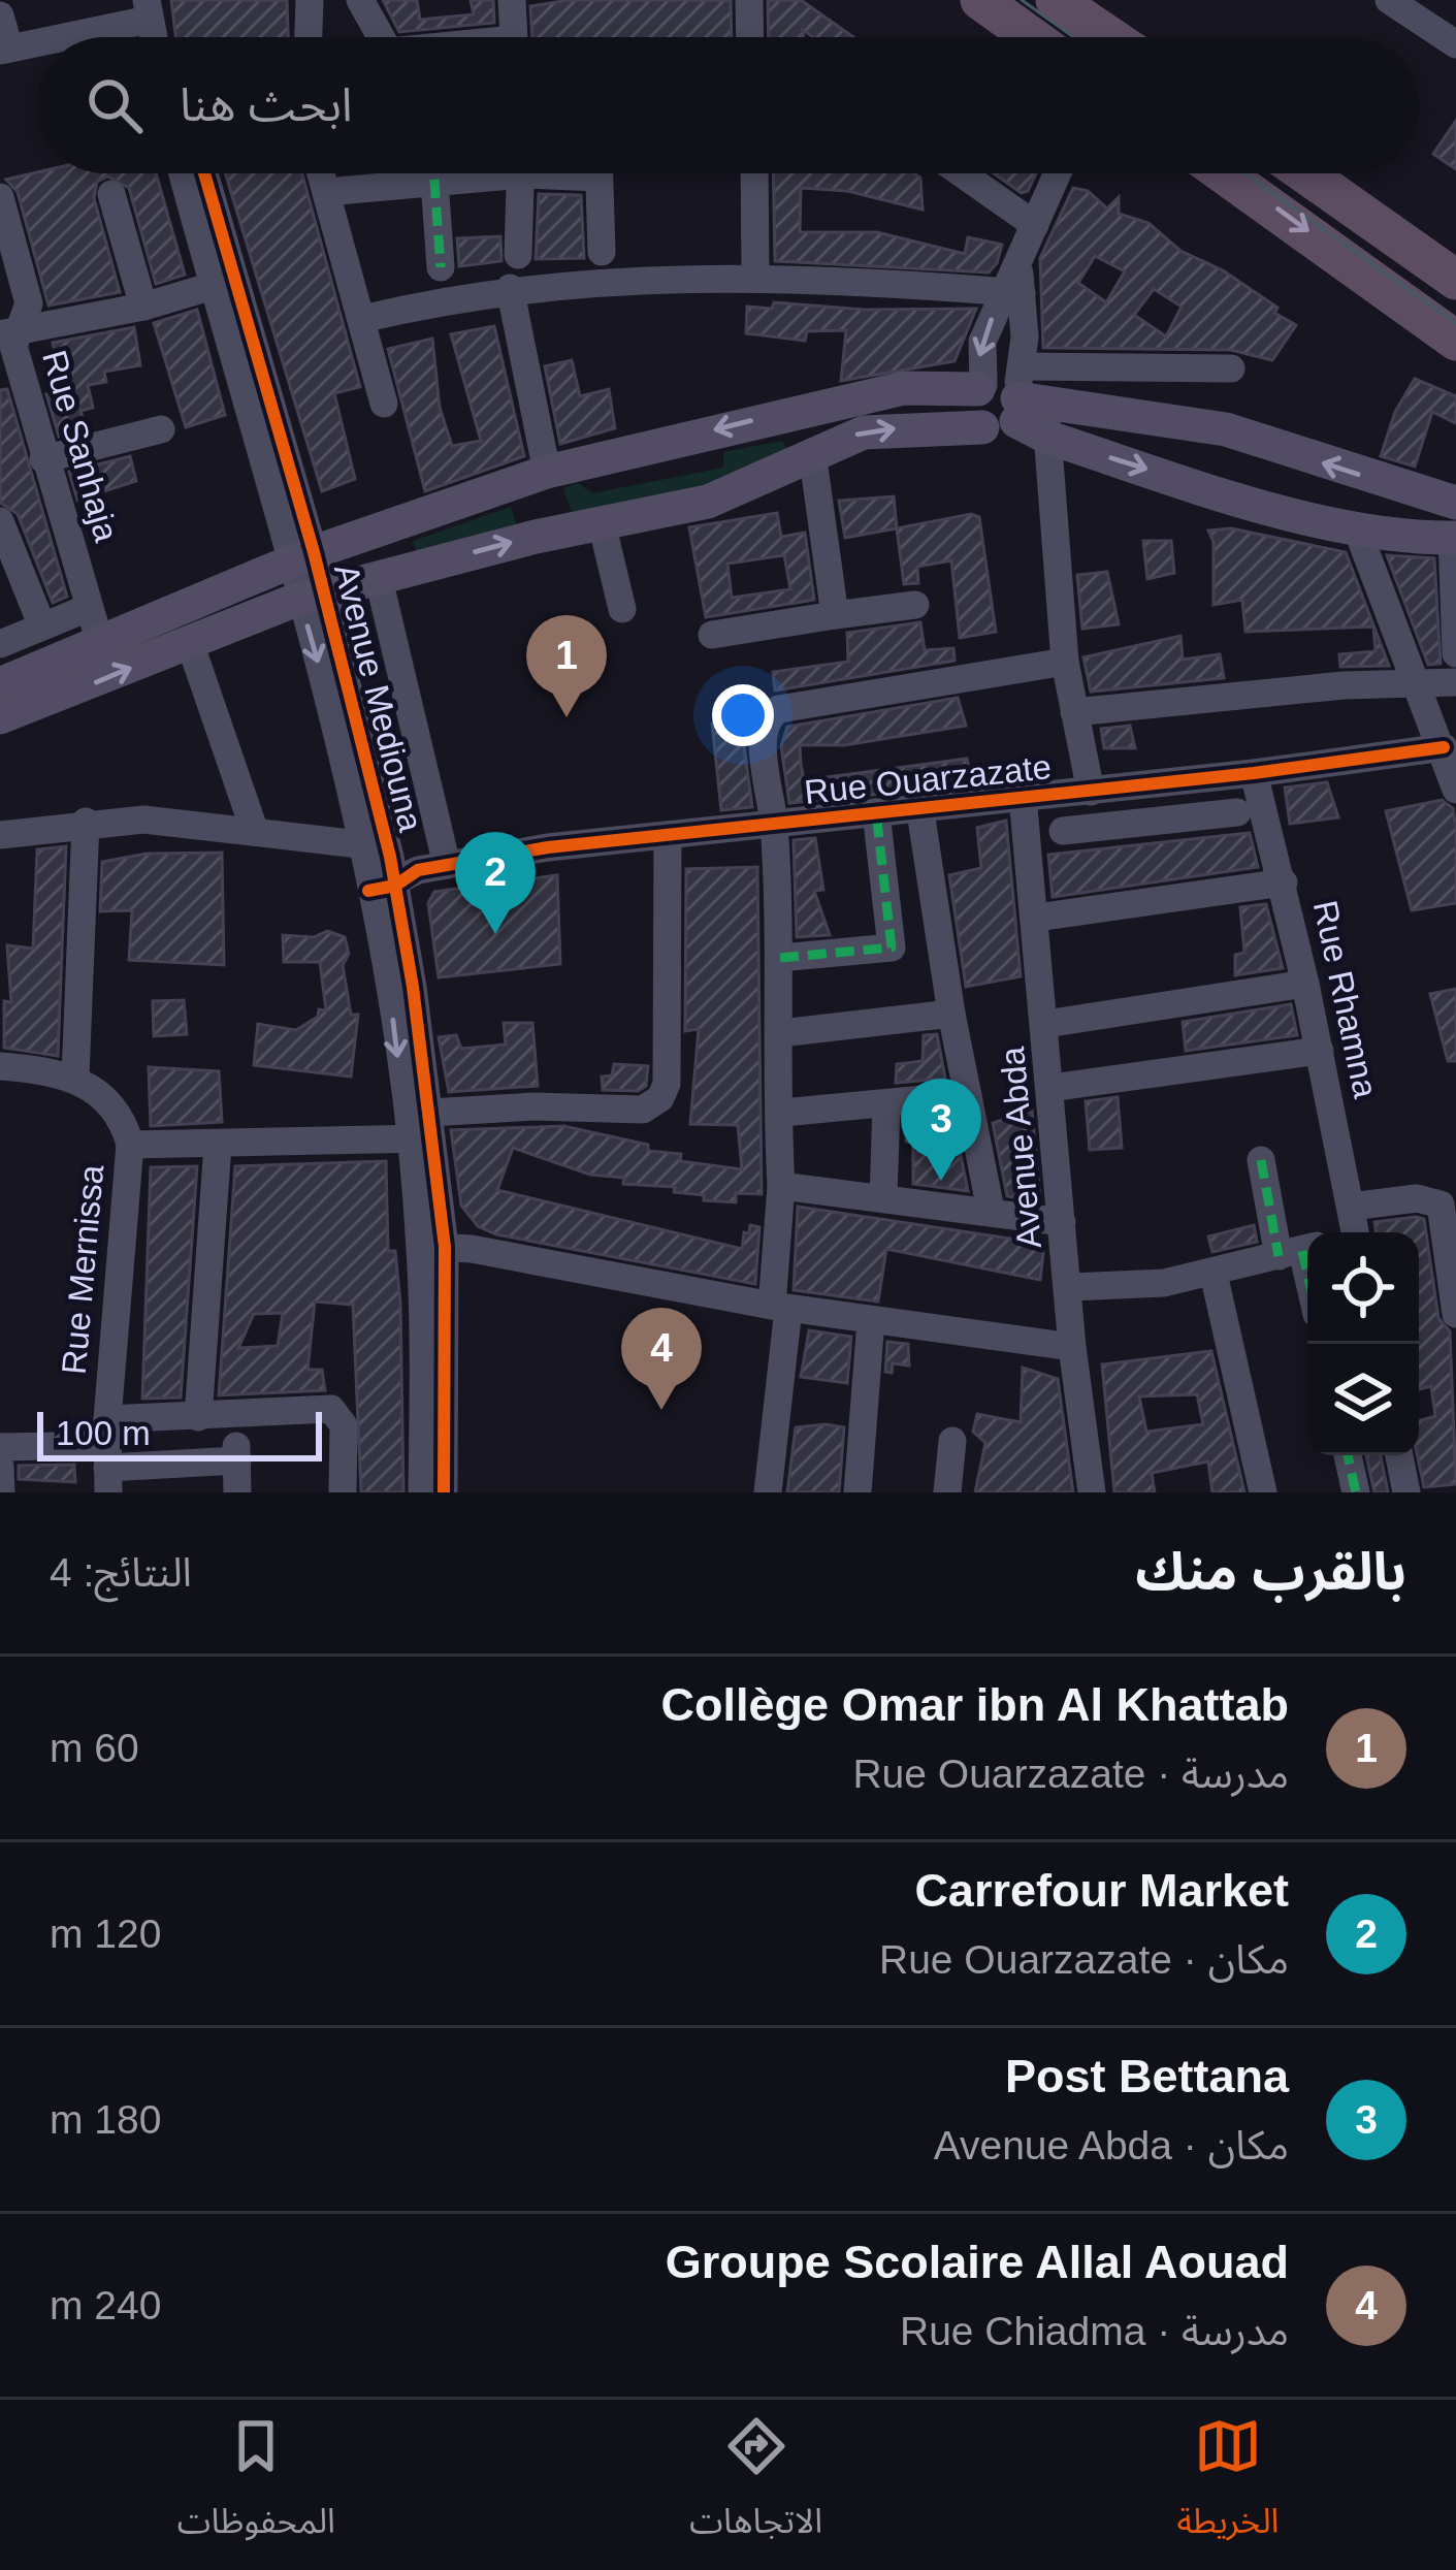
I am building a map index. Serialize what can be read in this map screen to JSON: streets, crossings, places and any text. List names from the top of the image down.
{
  "streets": {
    "street": [
      "Rue Sanhaja",
      "Avenue Mediouna",
      "Rue Ouarzazate",
      "Rue Rhamna",
      "Avenue Abda",
      "Rue Mernissa"
    ]
  },
  "crossings": [
    ["Avenue Mediouna", "Rue Ouarzazate"],
    ["Rue Ouarzazate", "Rue Rhamna"],
    ["Rue Ouarzazate", "Avenue Abda"]
  ],
  "scale_bar": "100 m",
  "page": {
    "search": "ابحث هنا",
    "pins": [
      "1",
      "2",
      "3",
      "4"
    ],
    "scale": "100 m",
    "heading": ["بالقرب منك", "النتائج: 4"],
    "list": [
      {
        "mark": "1",
        "name": "Collège Omar ibn Al Khattab",
        "note": "مدرسة · Rue Ouarzazate",
        "value": "60 m"
      },
      {
        "mark": "2",
        "name": "Carrefour Market",
        "note": "مكان · Rue Ouarzazate",
        "value": "120 m"
      },
      {
        "mark": "3",
        "name": "Post Bettana",
        "note": "مكان · Avenue Abda",
        "value": "180 m"
      },
      {
        "mark": "4",
        "name": "Groupe Scolaire Allal Aouad",
        "note": "مدرسة · Rue Chiadma",
        "value": "240 m"
      }
    ],
    "nav": ["الخريطة", "الاتجاهات", "المحفوظات"]
  }
}
